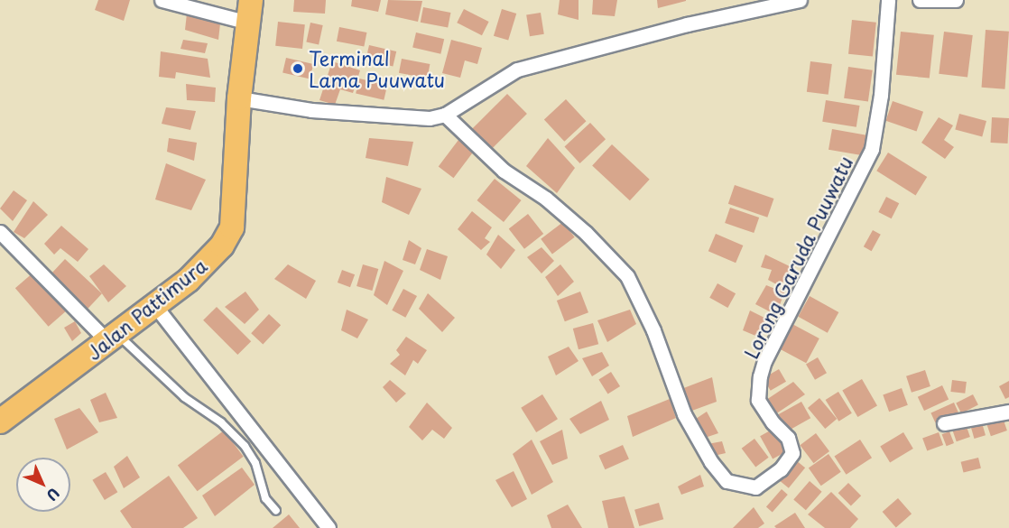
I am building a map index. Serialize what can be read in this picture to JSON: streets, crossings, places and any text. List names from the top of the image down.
{
  "streets": {
    "highway": ["Jalan Pattimura"],
    "street": ["Lorong Garuda Puuwatu"]
  },
  "places": ["Terminal Lama Puuwatu"],
  "north": "bottom right"
}
